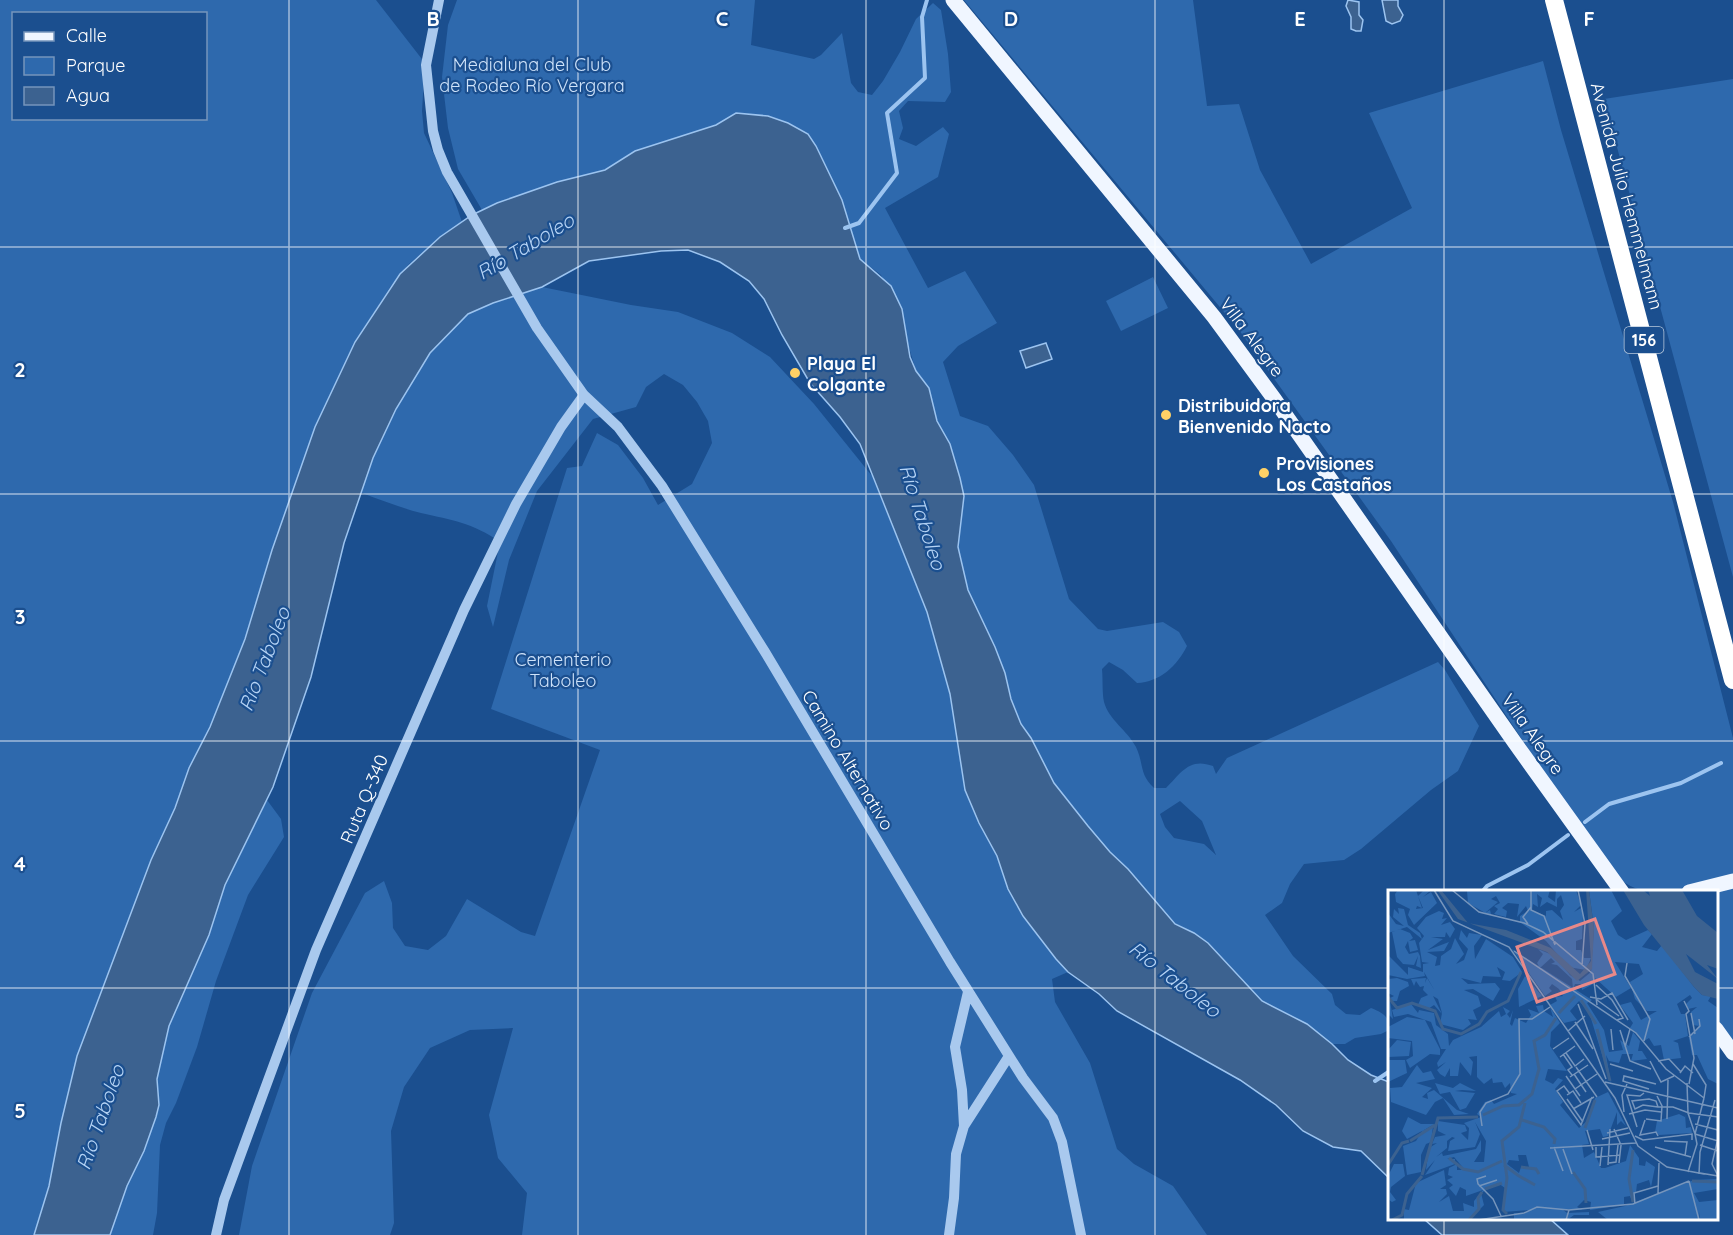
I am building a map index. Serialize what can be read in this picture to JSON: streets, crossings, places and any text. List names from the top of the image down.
{
  "streets": {
    "highway": ["Avenida Julio Hemmelmann", "156"],
    "main road": ["Villa Alegre"],
    "street": ["Camino Alternativo", "Ruta Q-340"]
  },
  "crossings": [
    ["Camino Alternativo", "Ruta Q-340"]
  ],
  "water": ["Río Taboleo"],
  "parks": ["Medialuna del Club de Rodeo Río Vergara", "Cementerio Taboleo"],
  "places": ["Playa El Colgante", "Distribuidora Bienvenido Nacto", "Provisiones Los Castaños"],
  "legend": ["Calle", "Parque", "Agua"],
  "grid": {
    "columns": [
      "B",
      "C",
      "D",
      "E",
      "F"
    ],
    "rows": [
      "2",
      "3",
      "4",
      "5"
    ]
  }
}
